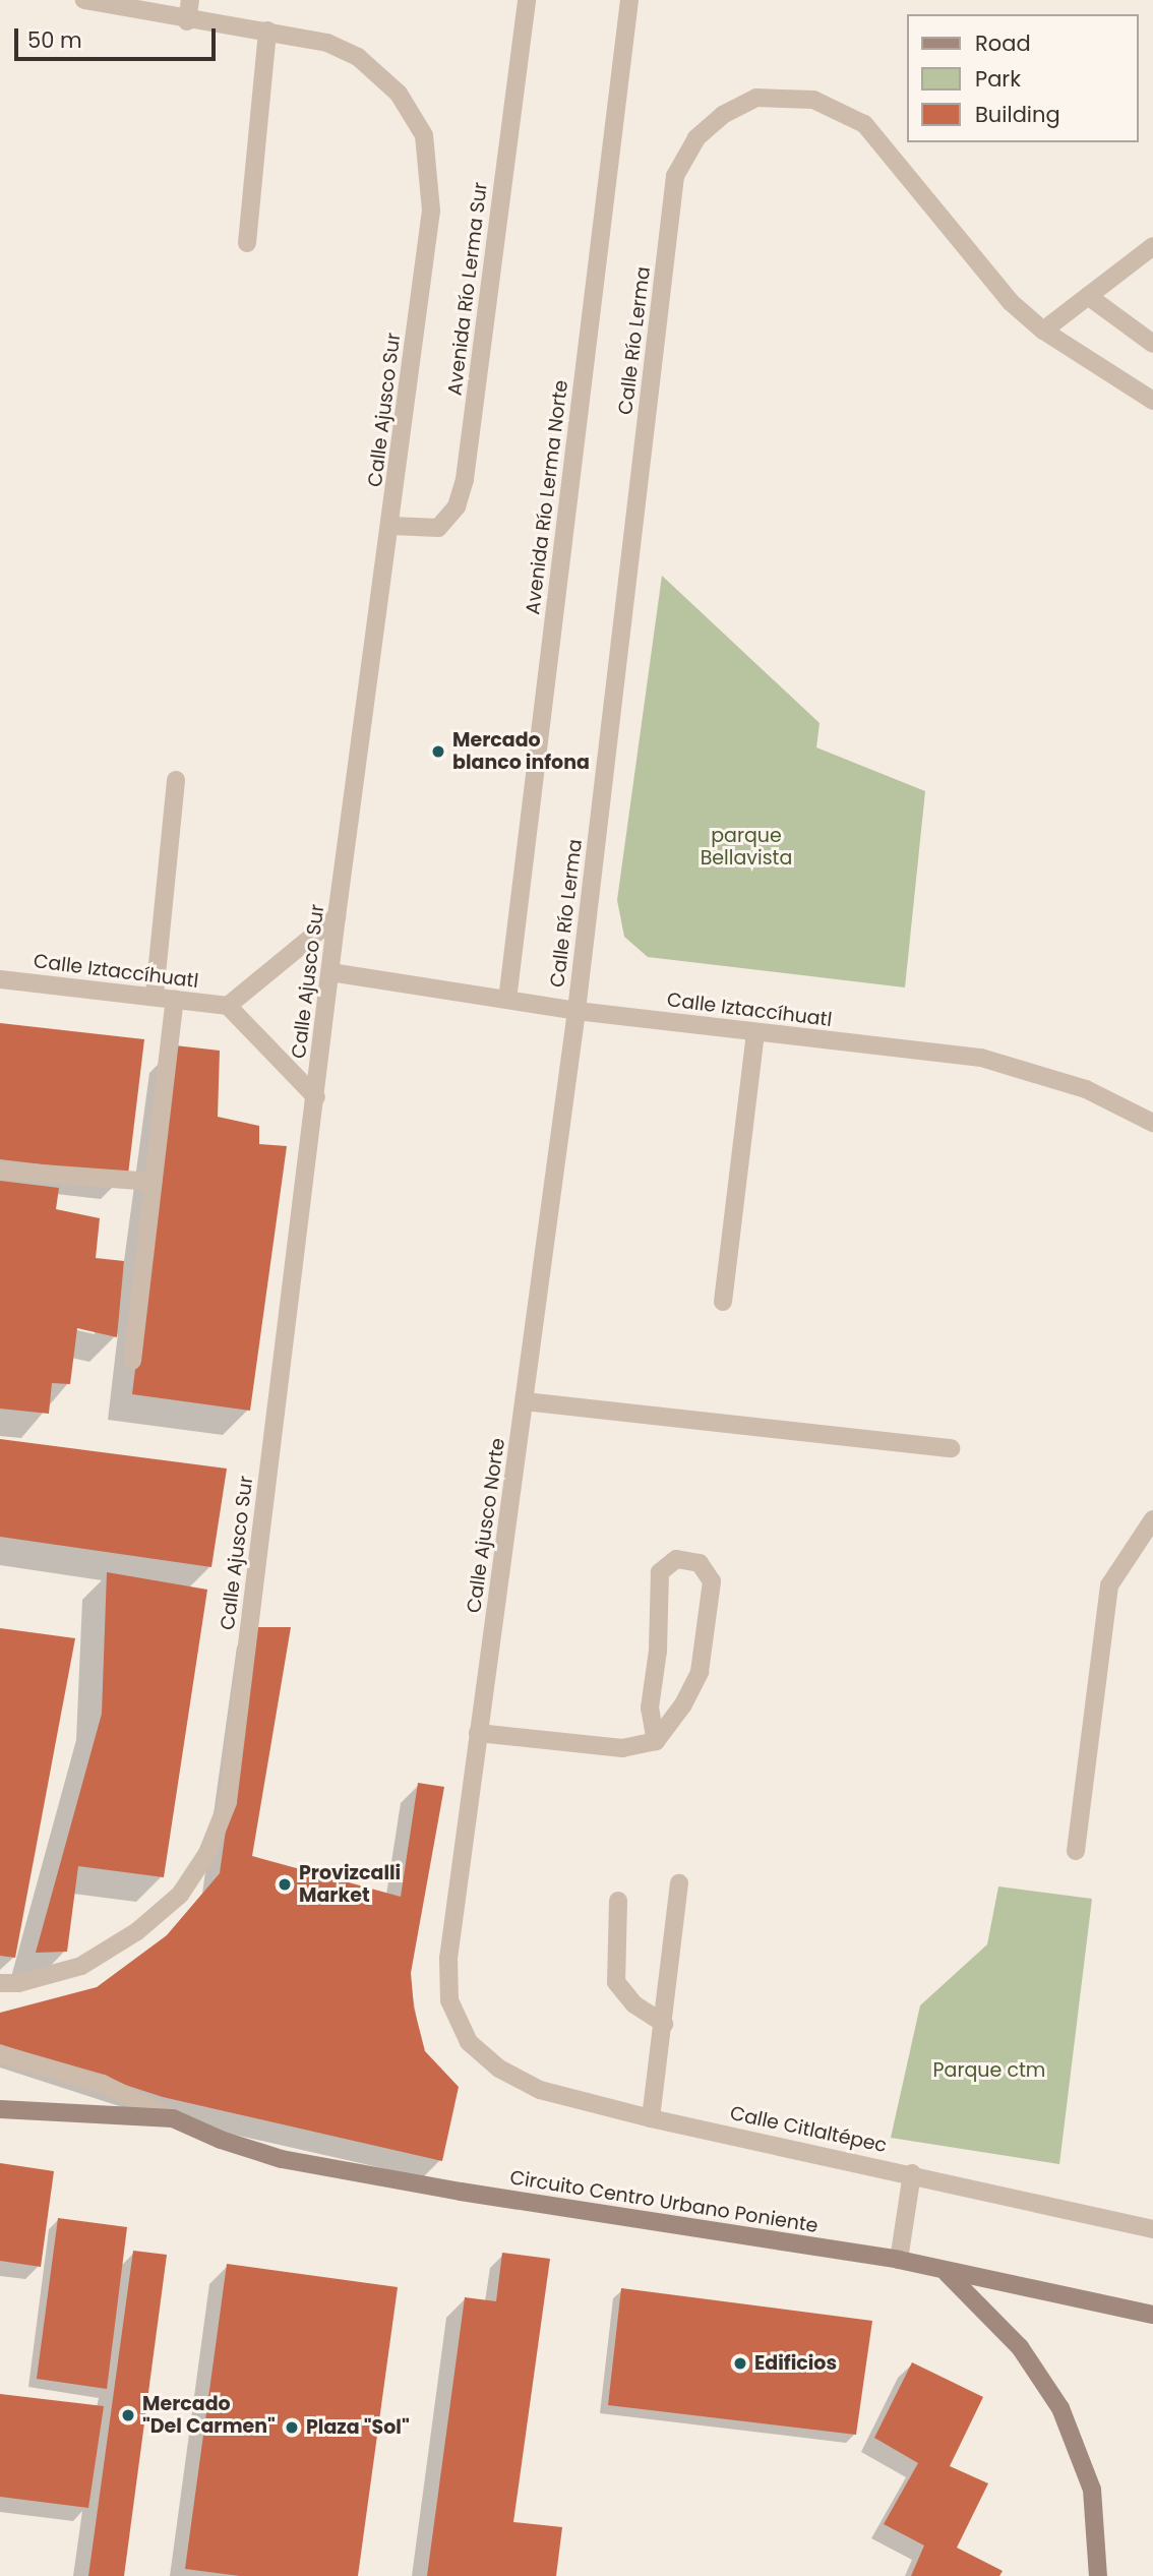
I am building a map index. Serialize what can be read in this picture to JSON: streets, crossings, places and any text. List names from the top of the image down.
{
  "streets": {
    "street": [
      "Avenida Río Lerma Sur",
      "Calle Río Lerma",
      "Calle Ajusco Sur",
      "Avenida Río Lerma Norte",
      "Calle Iztaccíhuatl",
      "Calle Ajusco Norte",
      "Calle Citlaltépec",
      "Circuito Centro Urbano Poniente"
    ]
  },
  "crossings": [
    ["Avenida Río Lerma Sur", "Calle Ajusco Sur"],
    ["Calle Río Lerma", "Calle Iztaccíhuatl"],
    ["Calle Río Lerma", "Calle Ajusco Norte"],
    ["Calle Ajusco Sur", "Calle Iztaccíhuatl"],
    ["Avenida Río Lerma Norte", "Calle Iztaccíhuatl"],
    ["Calle Iztaccíhuatl", "Calle Ajusco Norte"],
    ["Calle Ajusco Norte", "Calle Citlaltépec"]
  ],
  "parks": ["parque Bellavista", "Parque ctm"],
  "places": [
    "Mercado blanco infona",
    "Provizcalli Market",
    "Edificios",
    "Mercado \"Del Carmen\"",
    "Plaza \"Sol\""
  ],
  "legend": ["Road", "Park", "Building"],
  "scale_bar": "50 m"
}
